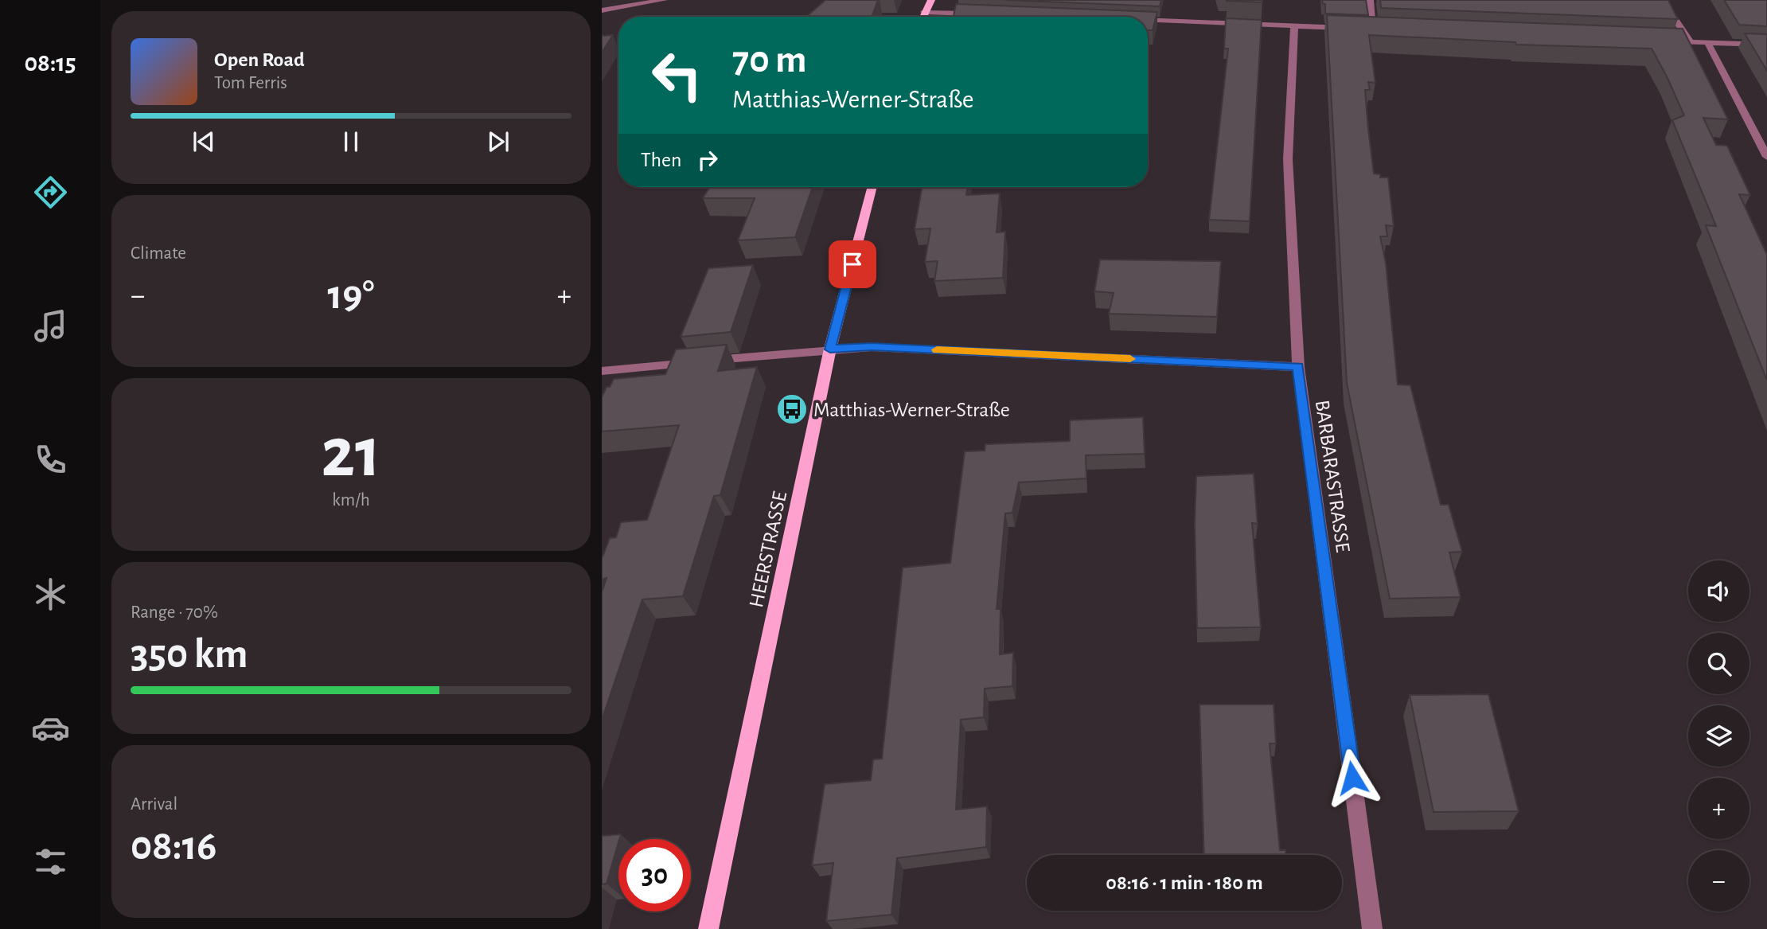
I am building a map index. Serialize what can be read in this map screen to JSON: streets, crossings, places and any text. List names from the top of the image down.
{
  "streets": {
    "main road": ["HEERSTRASSE"],
    "street": ["BARBARASTRASSE"]
  },
  "places": {
    "bus stop": ["Matthias-Werner-Straße"]
  },
  "page": {
    "tabs": "08:15",
    "turn": ["70 m", "Matthias-Werner-Straße"],
    "song": ["Open Road", "Tom Ferris"],
    "then": "Then",
    "tile": [
      "Climate",
      ["21", "km/h"],
      ["Range · 70%", "350 km"],
      ["Arrival", "08:16"]
    ],
    "heat": ["−", "19°", "+"],
    "map_buttons": ["+", "−"],
    "limit": "30",
    "trip": "08:16 · 1 min · 180 m"
  }
}
